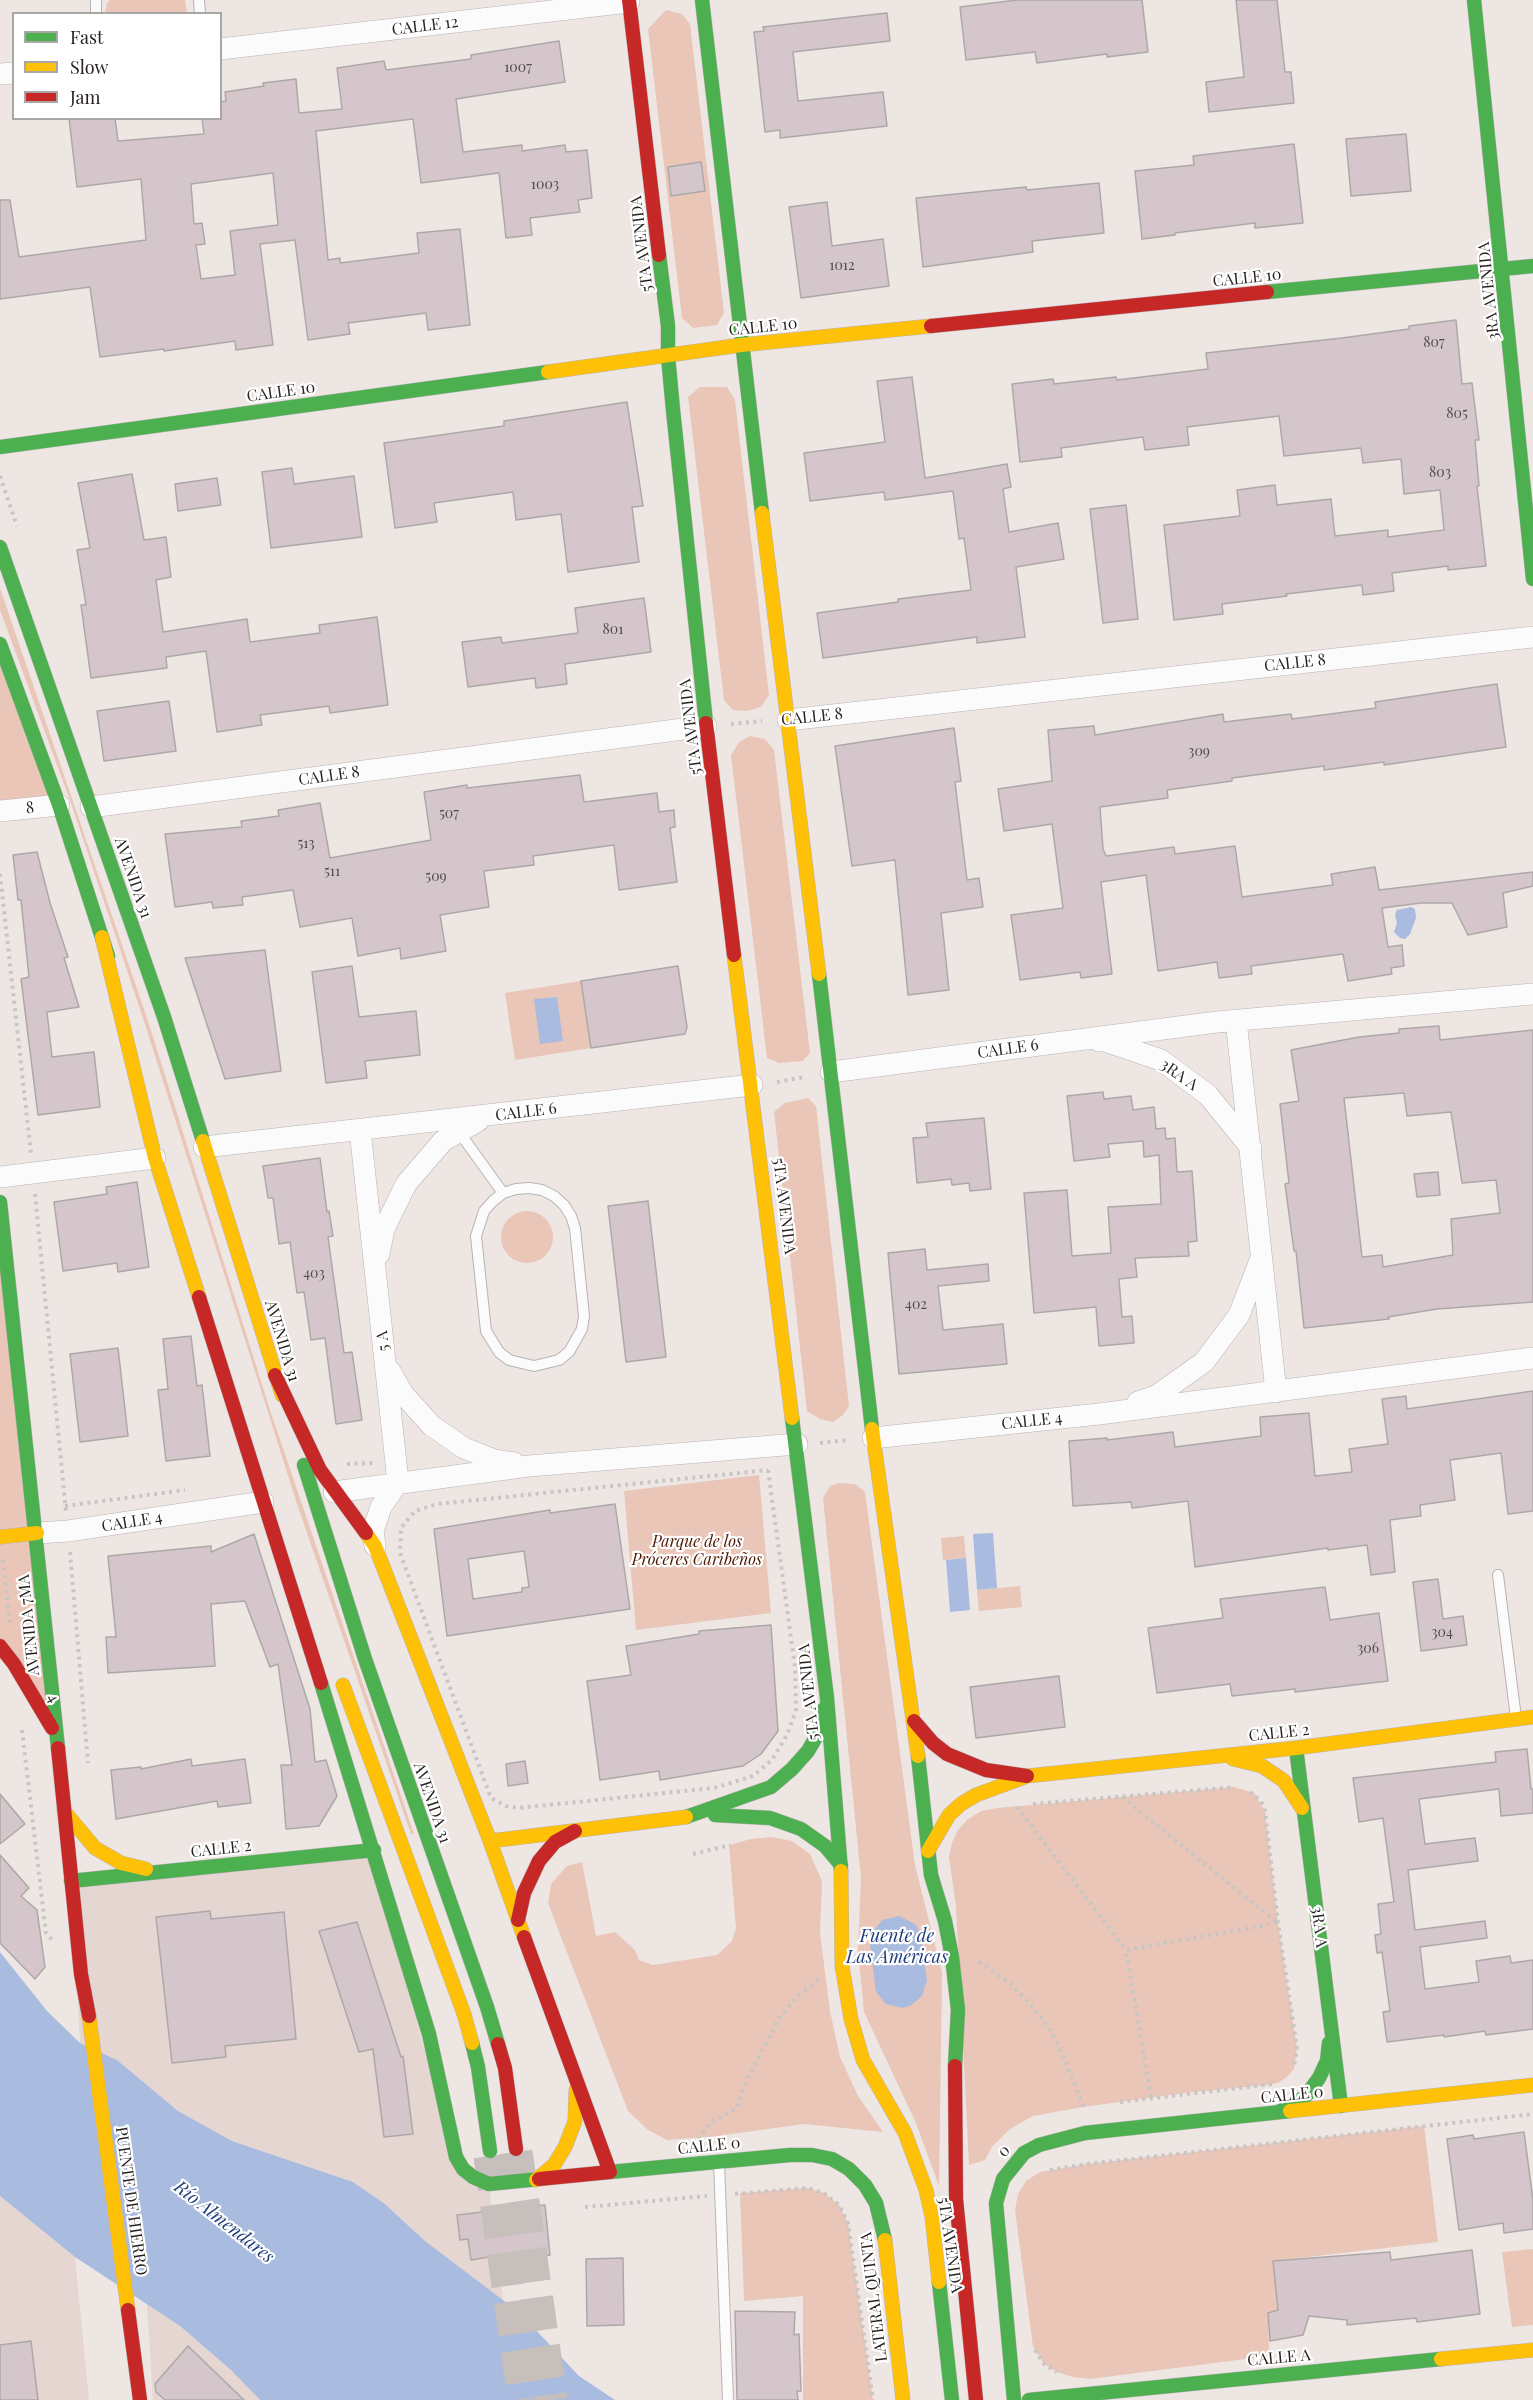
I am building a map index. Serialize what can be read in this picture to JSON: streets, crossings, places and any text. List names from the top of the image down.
{
  "streets": {
    "main road": [
      "5TA AVENIDA",
      "CALLE 10",
      "3RA AVENIDA",
      "AVENIDA 31",
      "3RA A",
      "CALLE 4",
      "AVENIDA 7MA",
      "4",
      "CALLE 2",
      "CALLE 0",
      "0",
      "PUENTE DE HIERRO",
      "LATERAL QUINTA",
      "CALLE A"
    ],
    "street": [
      "CALLE 12",
      "CALLE 8",
      "8",
      "CALLE 6",
      "5 A"
    ]
  },
  "crossings": [
    ["CALLE 12", "5TA AVENIDA"],
    ["5TA AVENIDA", "CALLE 10"],
    ["5TA AVENIDA", "CALLE 8"],
    ["5TA AVENIDA", "CALLE 6"],
    ["5TA AVENIDA", "CALLE 4"],
    ["CALLE 10", "3RA AVENIDA"],
    ["CALLE 8", "AVENIDA 31"],
    ["AVENIDA 31", "CALLE 6"],
    ["CALLE 6", "3RA A"],
    ["CALLE 6", "5 A"],
    ["3RA A", "CALLE 2"],
    ["3RA A", "CALLE 0"],
    ["CALLE 4", "AVENIDA 7MA"],
    ["CALLE 4", "CALLE 0"],
    ["AVENIDA 7MA", "4"],
    ["AVENIDA 7MA", "CALLE 2"],
    ["AVENIDA 7MA", "PUENTE DE HIERRO"],
    ["CALLE 2", "CALLE 0"],
    ["CALLE 0", "0"],
    ["CALLE 0", "LATERAL QUINTA"]
  ],
  "water": ["Fuente de Las Américas", "Río Almendares"],
  "parks": ["Parque de los Próceres Caribeños"],
  "house_numbers": [
    "1007",
    "1003",
    "1012",
    "807",
    "805",
    "803",
    "801",
    "309",
    "507",
    "513",
    "511",
    "509",
    "403",
    "402",
    "304",
    "306"
  ],
  "legend": ["Fast", "Slow", "Jam"]
}
